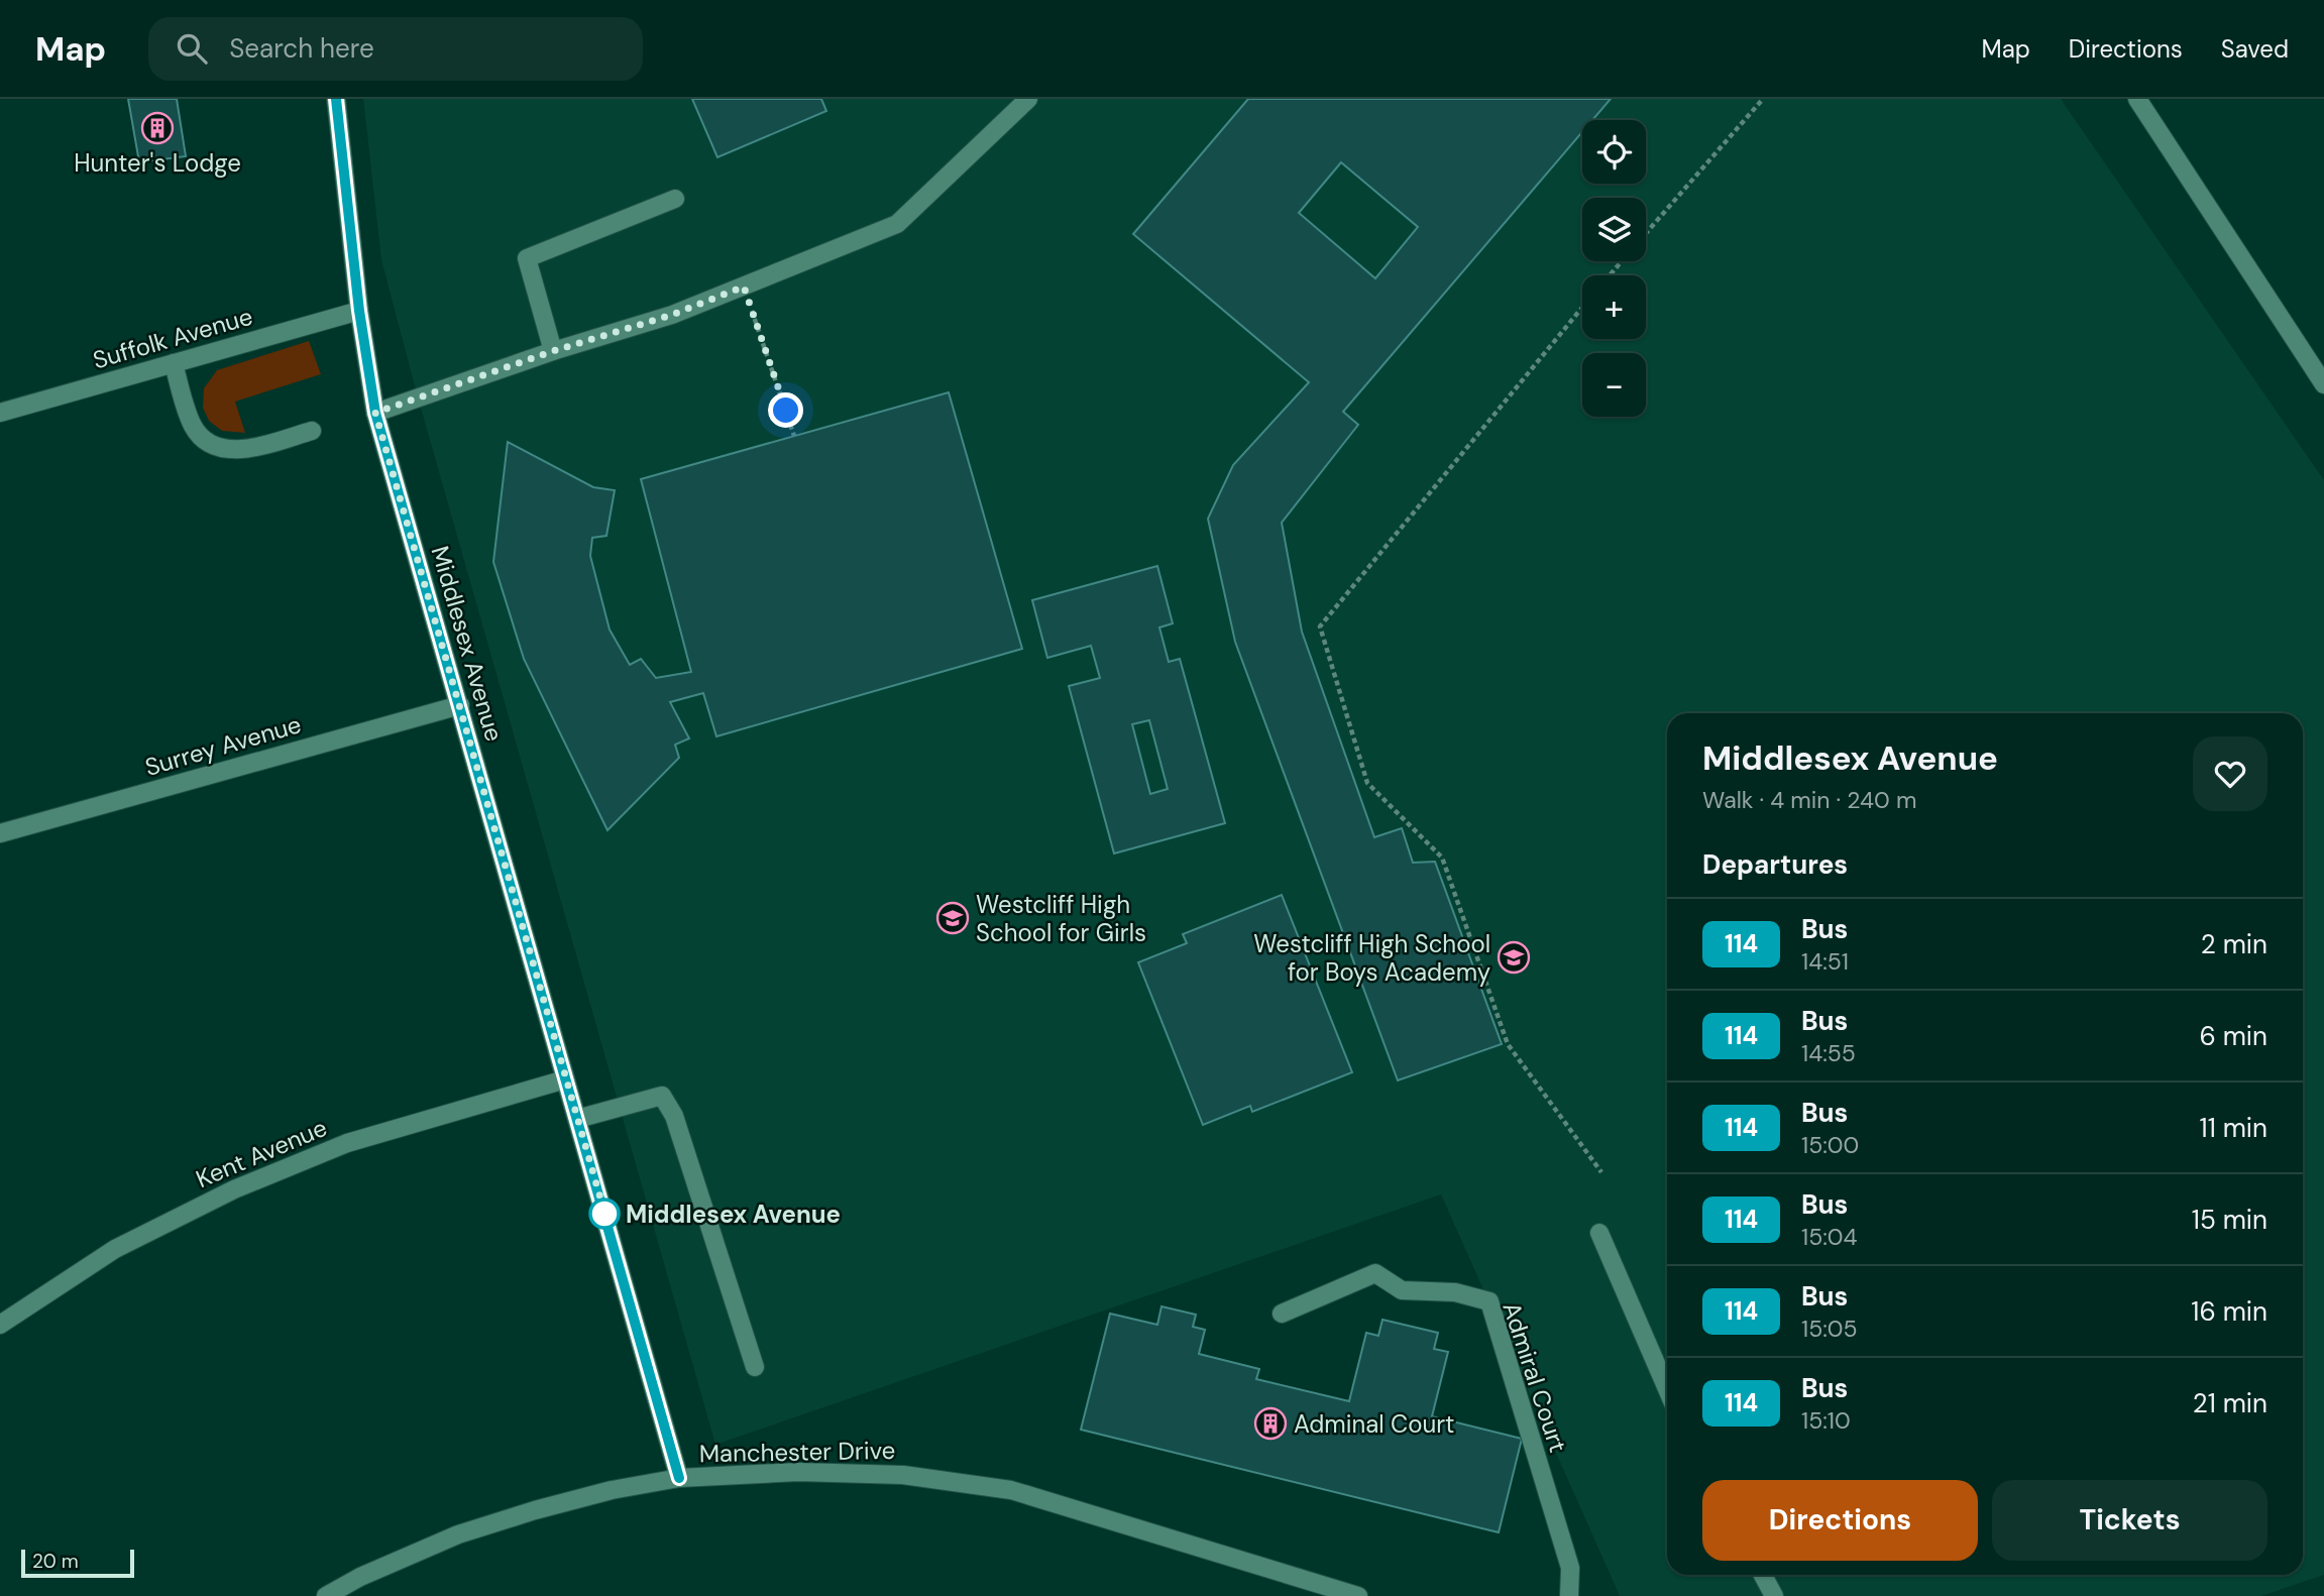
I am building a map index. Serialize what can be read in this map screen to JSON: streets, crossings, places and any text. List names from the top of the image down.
{
  "streets": {
    "street": [
      "Suffolk Avenue",
      "Middlesex Avenue",
      "Surrey Avenue",
      "Kent Avenue",
      "Admiral Court",
      "Manchester Drive"
    ]
  },
  "crossings": [
    ["Suffolk Avenue", "Middlesex Avenue"],
    ["Middlesex Avenue", "Surrey Avenue"],
    ["Middlesex Avenue", "Kent Avenue"],
    ["Middlesex Avenue", "Manchester Drive"]
  ],
  "places": {
    "building": ["Hunter's Lodge", "Adminal Court"],
    "school or university": ["Westcliff High School for Girls", "Westcliff High School for Boys Academy"],
    "other": ["Middlesex Avenue"]
  },
  "lines": ["bus line 114"],
  "scale_bar": "20 m",
  "page": {
    "header": "Map",
    "search": "Search here",
    "nav": ["Map", "Directions", "Saved"],
    "map_buttons": ["+", "−"],
    "heading": [
      ["Middlesex Avenue", "Walk · 4 min · 240 m"],
      "Departures"
    ],
    "list": [
      {
        "mark": "114",
        "name": "Bus",
        "note": "14:51",
        "value": "2 min"
      },
      {
        "mark": "114",
        "name": "Bus",
        "note": "14:55",
        "value": "6 min"
      },
      {
        "mark": "114",
        "name": "Bus",
        "note": "15:00",
        "value": "11 min"
      },
      {
        "mark": "114",
        "name": "Bus",
        "note": "15:04",
        "value": "15 min"
      },
      {
        "mark": "114",
        "name": "Bus",
        "note": "15:05",
        "value": "16 min"
      },
      {
        "mark": "114",
        "name": "Bus",
        "note": "15:10",
        "value": "21 min"
      }
    ],
    "buttons": ["Directions", "Tickets"],
    "scale": "20 m"
  }
}
